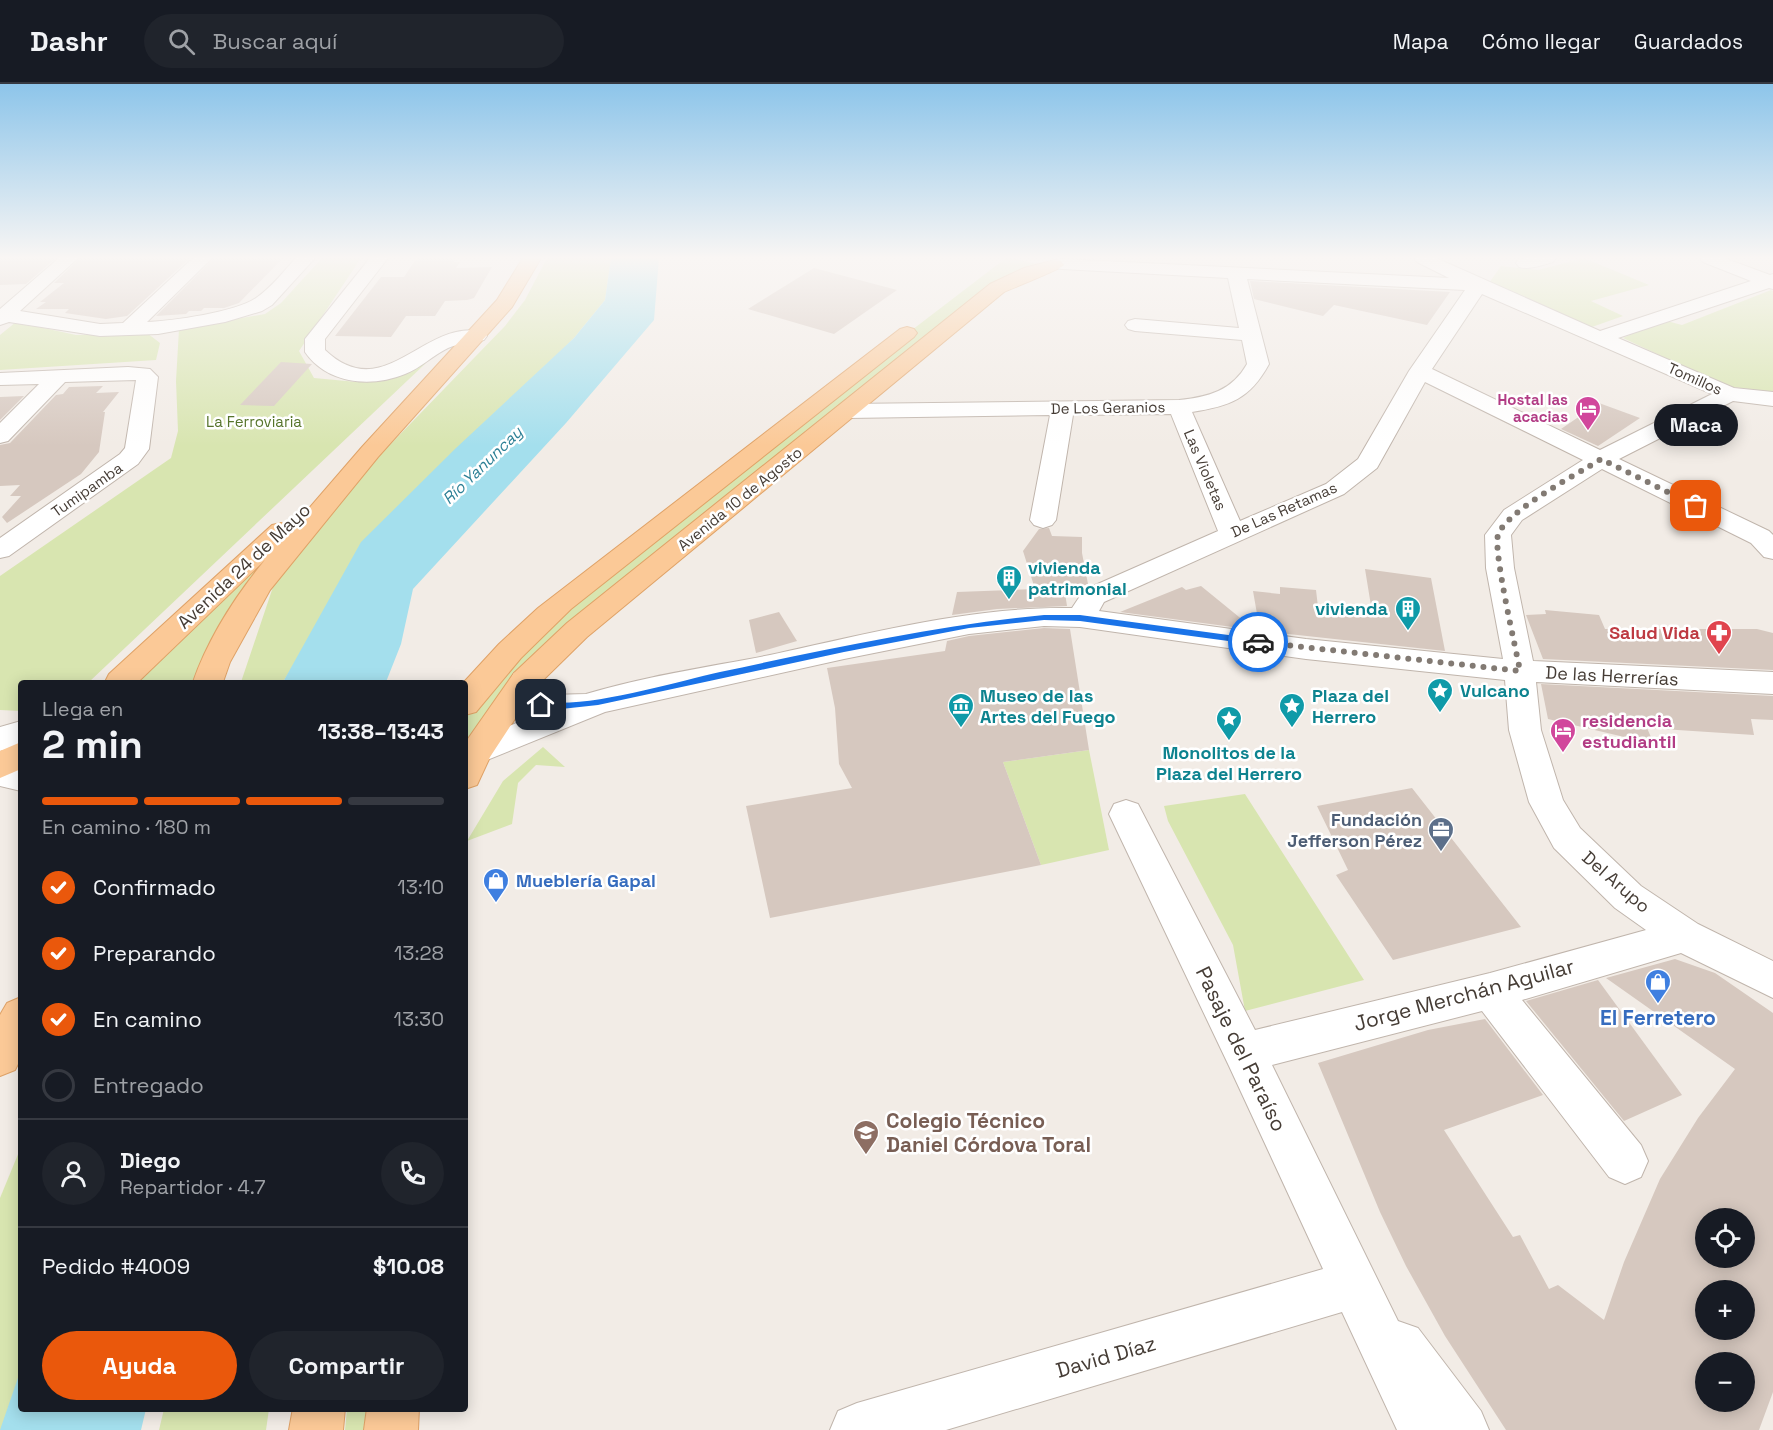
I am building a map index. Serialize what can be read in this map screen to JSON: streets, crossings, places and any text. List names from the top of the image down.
{
  "streets": {
    "main road": ["Avenida 10 de Agosto", "Avenida 24 de Mayo"],
    "street": [
      "Tomillos",
      "De Los Geranios",
      "Las Violetas",
      "Tumipamba",
      "De Las Retamas",
      "De las Herrerías",
      "Del Arupo",
      "Jorge Merchán Aguilar",
      "Pasaje del Paraíso",
      "David Díaz"
    ]
  },
  "crossings": [
    ["De Los Geranios", "Las Violetas"],
    ["De Los Geranios", "Avenida 10 de Agosto"],
    ["Las Violetas", "De Las Retamas"],
    ["Avenida 10 de Agosto", "De las Herrerías"],
    ["De Las Retamas", "De las Herrerías"],
    ["De las Herrerías", "Del Arupo"],
    ["Del Arupo", "Jorge Merchán Aguilar"],
    ["Jorge Merchán Aguilar", "Pasaje del Paraíso"],
    ["Pasaje del Paraíso", "David Díaz"]
  ],
  "water": ["Río Yanuncay"],
  "parks": ["La Ferroviaria"],
  "places": {
    "hotel": ["Hostal las acacias", "residencia estudiantil"],
    "other": ["Maca"],
    "building": ["vivienda patrimonial", "vivienda"],
    "pharmacy": ["Salud Vida"],
    "place": ["Vulcano", "Plaza del Herrero", "Monolitos de la Plaza del Herrero"],
    "museum": ["Museo de las Artes del Fuego"],
    "office": ["Fundación Jefferson Pérez"],
    "shop": ["Mueblería Gapal", "El Ferretero"],
    "school or university": ["Colegio Técnico Daniel Córdova Toral"]
  },
  "page": {
    "header": "Dashr",
    "search": "Buscar aquí",
    "nav": ["Mapa", "Cómo llegar", "Guardados"],
    "bubble": "Maca",
    "heading": ["2 min", "Llega en", "13:38–13:43"],
    "panel": [
      "Diego",
      "Repartidor · 4.7",
      "Pedido #4009",
      "$10.08"
    ],
    "bar": "En camino · 180 m",
    "list": [
      ["Confirmado", "13:10"],
      ["Preparando", "13:28"],
      ["En camino", "13:30"],
      "Entregado"
    ],
    "map_buttons": ["+", "−"],
    "buttons": ["Ayuda", "Compartir"]
  }
}
